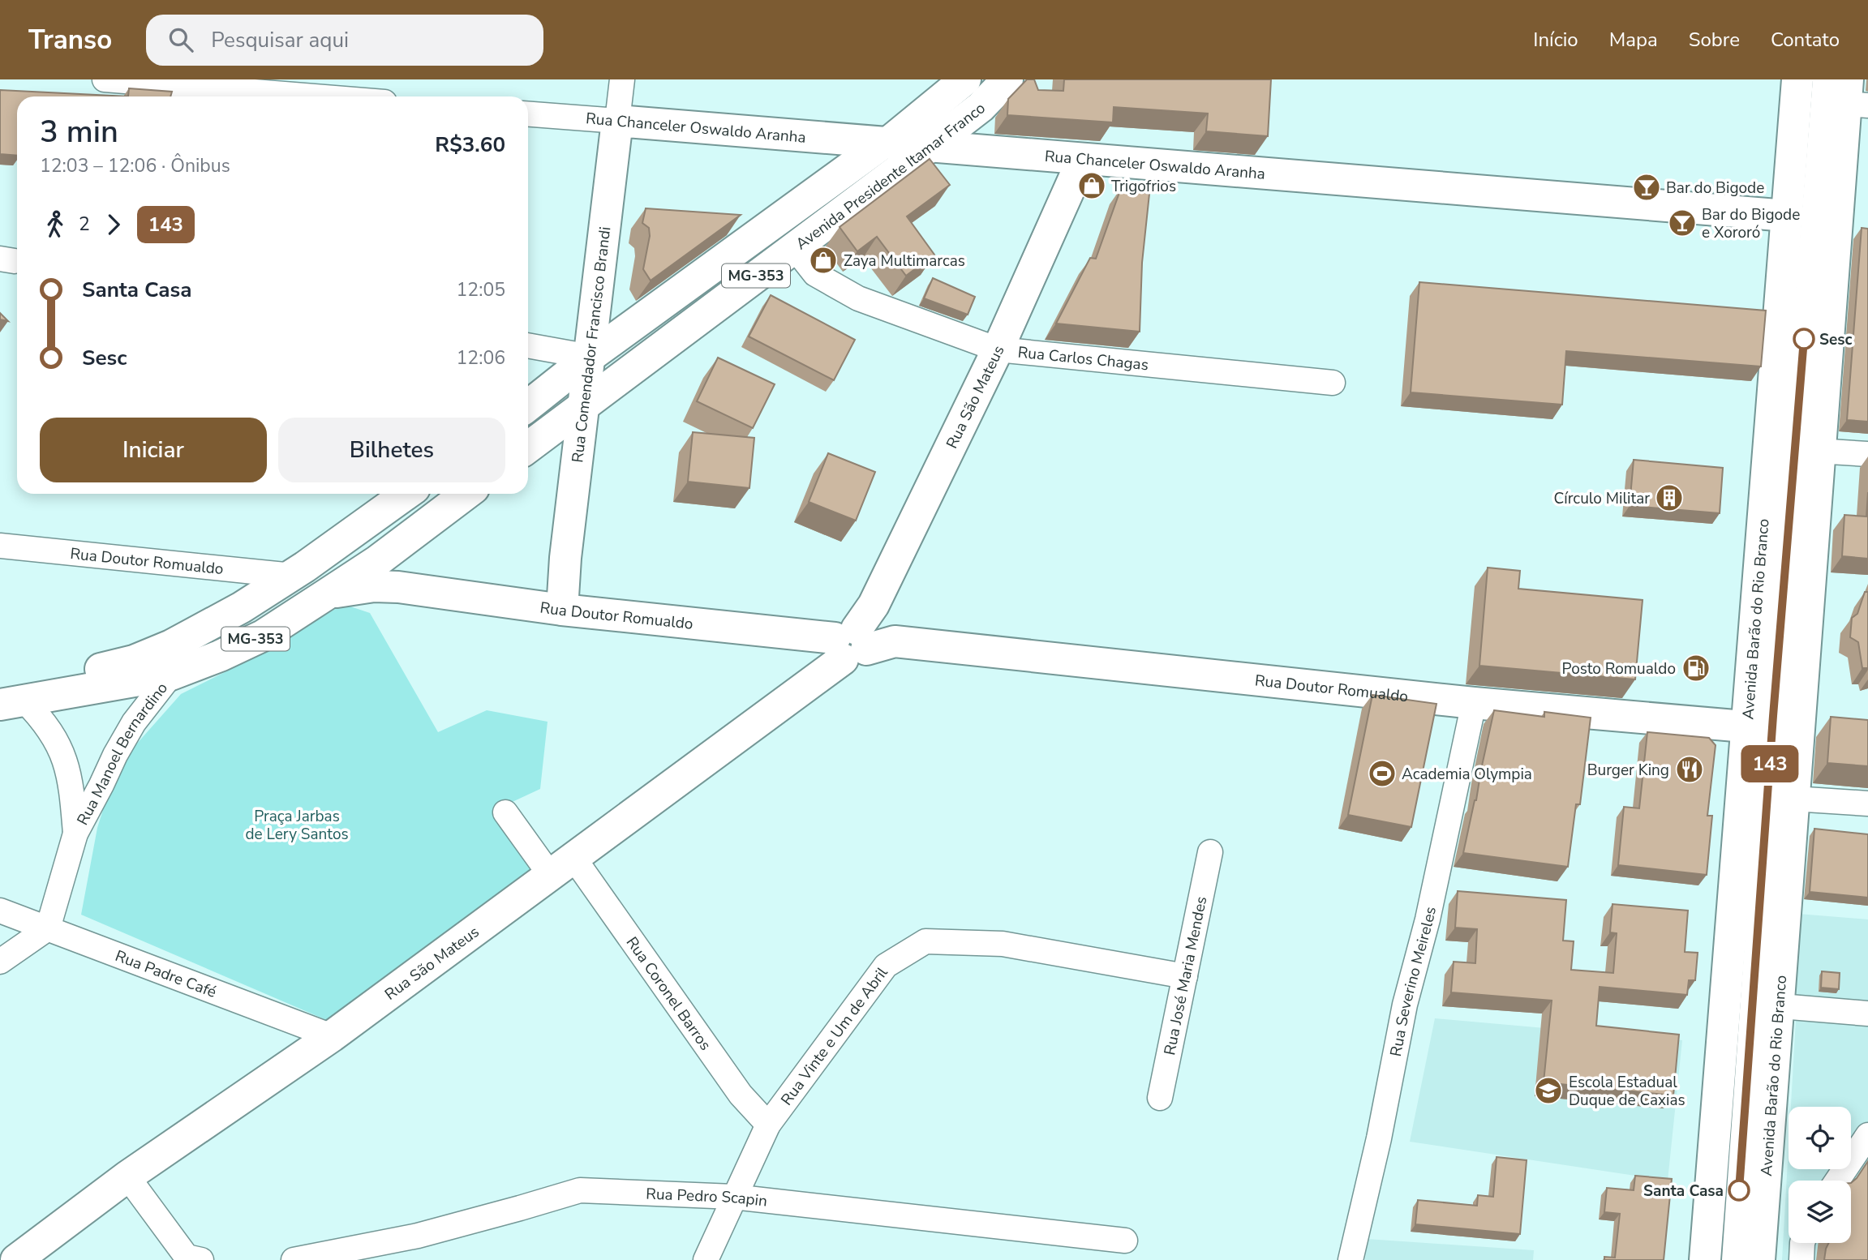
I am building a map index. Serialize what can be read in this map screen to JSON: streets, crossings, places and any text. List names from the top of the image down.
{
  "streets": {
    "main road": [
      "Rua Chanceler Oswaldo Aranha",
      "Avenida Presidente Itamar Franco",
      "MG-353",
      "Rua Comendador Francisco Brandi",
      "Rua São Mateus",
      "Rua Doutor Romualdo",
      "Avenida Barão do Rio Branco"
    ],
    "street": [
      "Rua Carlos Chagas",
      "Rua Manoel Bernardino",
      "Rua Padre Café",
      "Rua José Maria Mendes",
      "Rua Severino Meireles",
      "Rua Coronel Barros",
      "Rua Vinte e Um de Abril",
      "Rua Pedro Scapin"
    ]
  },
  "crossings": [
    ["Rua Chanceler Oswaldo Aranha", "Avenida Presidente Itamar Franco"],
    ["Rua Chanceler Oswaldo Aranha", "Rua Comendador Francisco Brandi"],
    ["Rua Chanceler Oswaldo Aranha", "Rua São Mateus"],
    ["Rua Chanceler Oswaldo Aranha", "Avenida Barão do Rio Branco"],
    ["Avenida Presidente Itamar Franco", "Rua Comendador Francisco Brandi"],
    ["Avenida Presidente Itamar Franco", "Rua Carlos Chagas"],
    ["MG-353", "Rua Doutor Romualdo"],
    ["MG-353", "Rua Manoel Bernardino"],
    ["Rua Comendador Francisco Brandi", "Rua Doutor Romualdo"],
    ["Rua Carlos Chagas", "Rua São Mateus"],
    ["Rua São Mateus", "Rua Doutor Romualdo"],
    ["Rua São Mateus", "Rua Padre Café"],
    ["Rua São Mateus", "Rua Coronel Barros"],
    ["Rua Doutor Romualdo", "Avenida Barão do Rio Branco"],
    ["Rua Doutor Romualdo", "Rua Severino Meireles"],
    ["Rua Manoel Bernardino", "Rua Padre Café"],
    ["Rua José Maria Mendes", "Rua Vinte e Um de Abril"],
    ["Rua Coronel Barros", "Rua Vinte e Um de Abril"],
    ["Rua Vinte e Um de Abril", "Rua Pedro Scapin"]
  ],
  "parks": ["Praça Jarbas de Lery Santos"],
  "places": {
    "shop": ["Trigofrios", "Zaya Multimarcas"],
    "bar": ["Bar do Bigode", "Bar do Bigode e Xororó"],
    "other": ["Sesc", "Santa Casa"],
    "building": ["Círculo Militar"],
    "fuel station": ["Posto Romualdo"],
    "restaurant": ["Burger King"],
    "sports": ["Academia Olympia"],
    "school or university": ["Escola Estadual Duque de Caxias"]
  },
  "lines": ["bus line 143"],
  "page": {
    "header": "Transo",
    "search": "Pesquisar aqui",
    "nav": [
      "Início",
      "Mapa",
      "Sobre",
      "Contato"
    ],
    "on_map": "143",
    "heading": ["3 min", "12:03 – 12:06 · Ônibus", "R$3.60"],
    "legs": ["2", "143"],
    "list": [
      {
        "name": "Santa Casa",
        "value": "12:05"
      },
      {
        "name": "Sesc",
        "value": "12:06"
      }
    ],
    "buttons": ["Iniciar", "Bilhetes"]
  }
}
